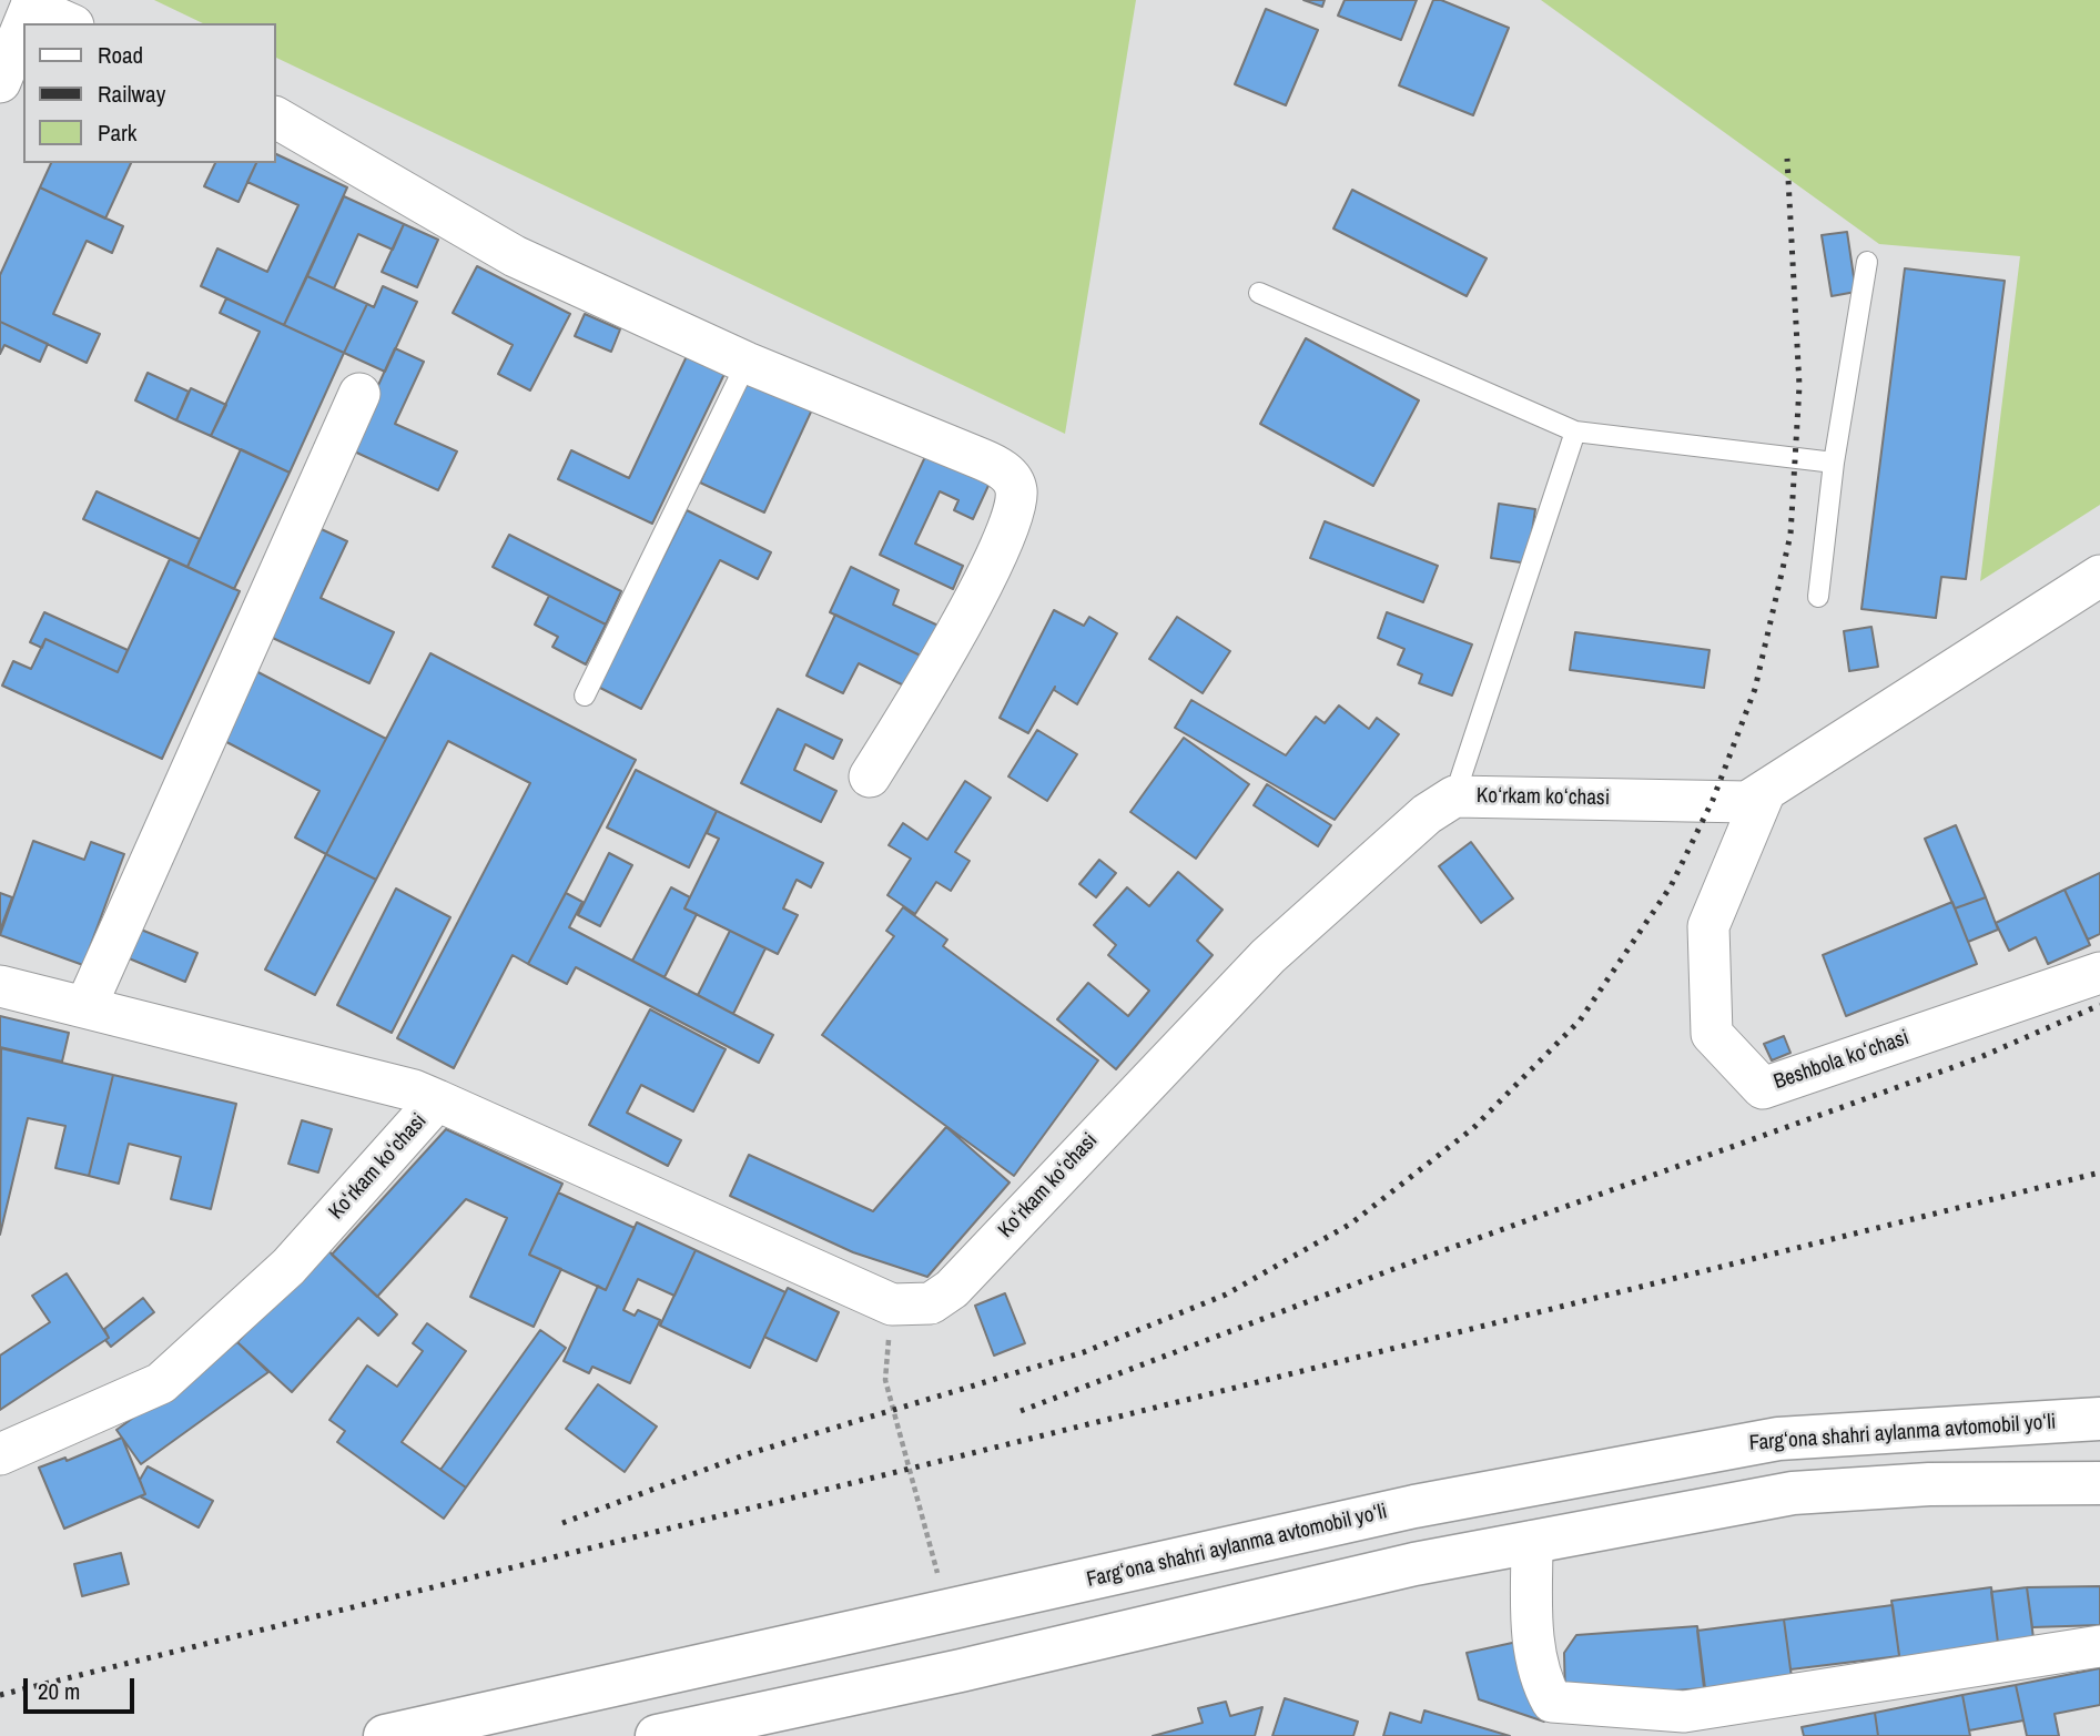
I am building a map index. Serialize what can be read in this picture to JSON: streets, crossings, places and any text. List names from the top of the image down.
{
  "streets": {
    "highway": ["Fargʻona shahri aylanma avtomobil yoʻli"],
    "street": ["Koʻrkam koʻchasi", "Beshbola koʻchasi"]
  },
  "crossings": [
    ["Koʻrkam koʻchasi", "Beshbola koʻchasi"]
  ],
  "legend": ["Road", "Railway", "Park"],
  "scale_bar": "20 m"
}
